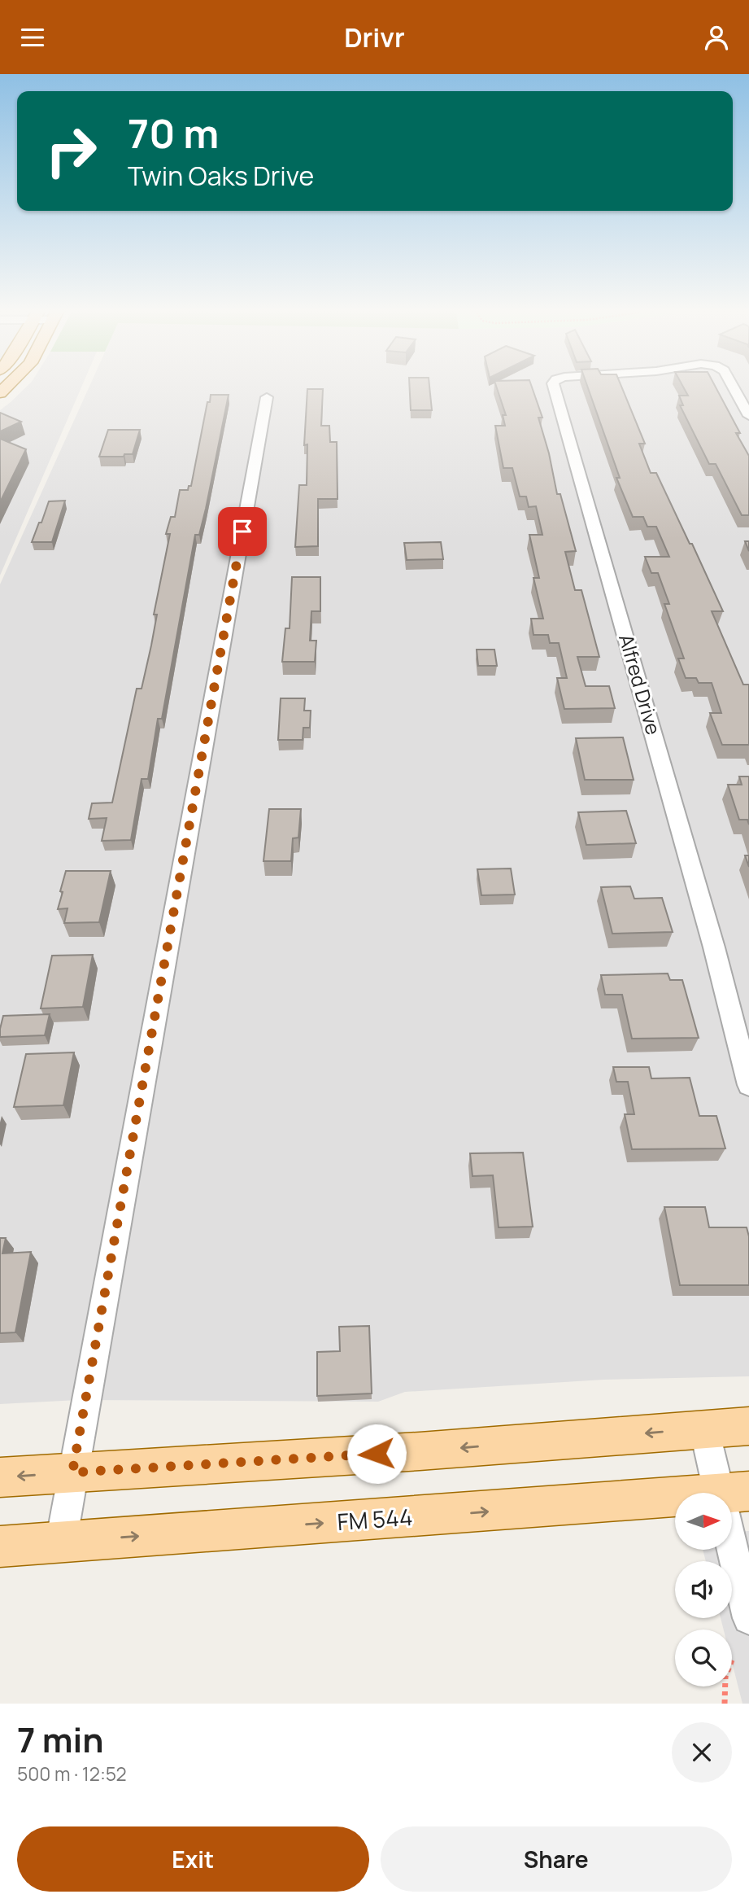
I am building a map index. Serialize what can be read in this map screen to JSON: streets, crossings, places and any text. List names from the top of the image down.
{
  "streets": {
    "main road": ["FM 544"],
    "street": ["Alfred Drive"]
  },
  "north": "right",
  "page": {
    "header": "Drivr",
    "turn": ["70 m", "Twin Oaks Drive"],
    "heading": ["7 min", "500 m · 12:52"],
    "buttons": ["Exit", "Share"]
  }
}
